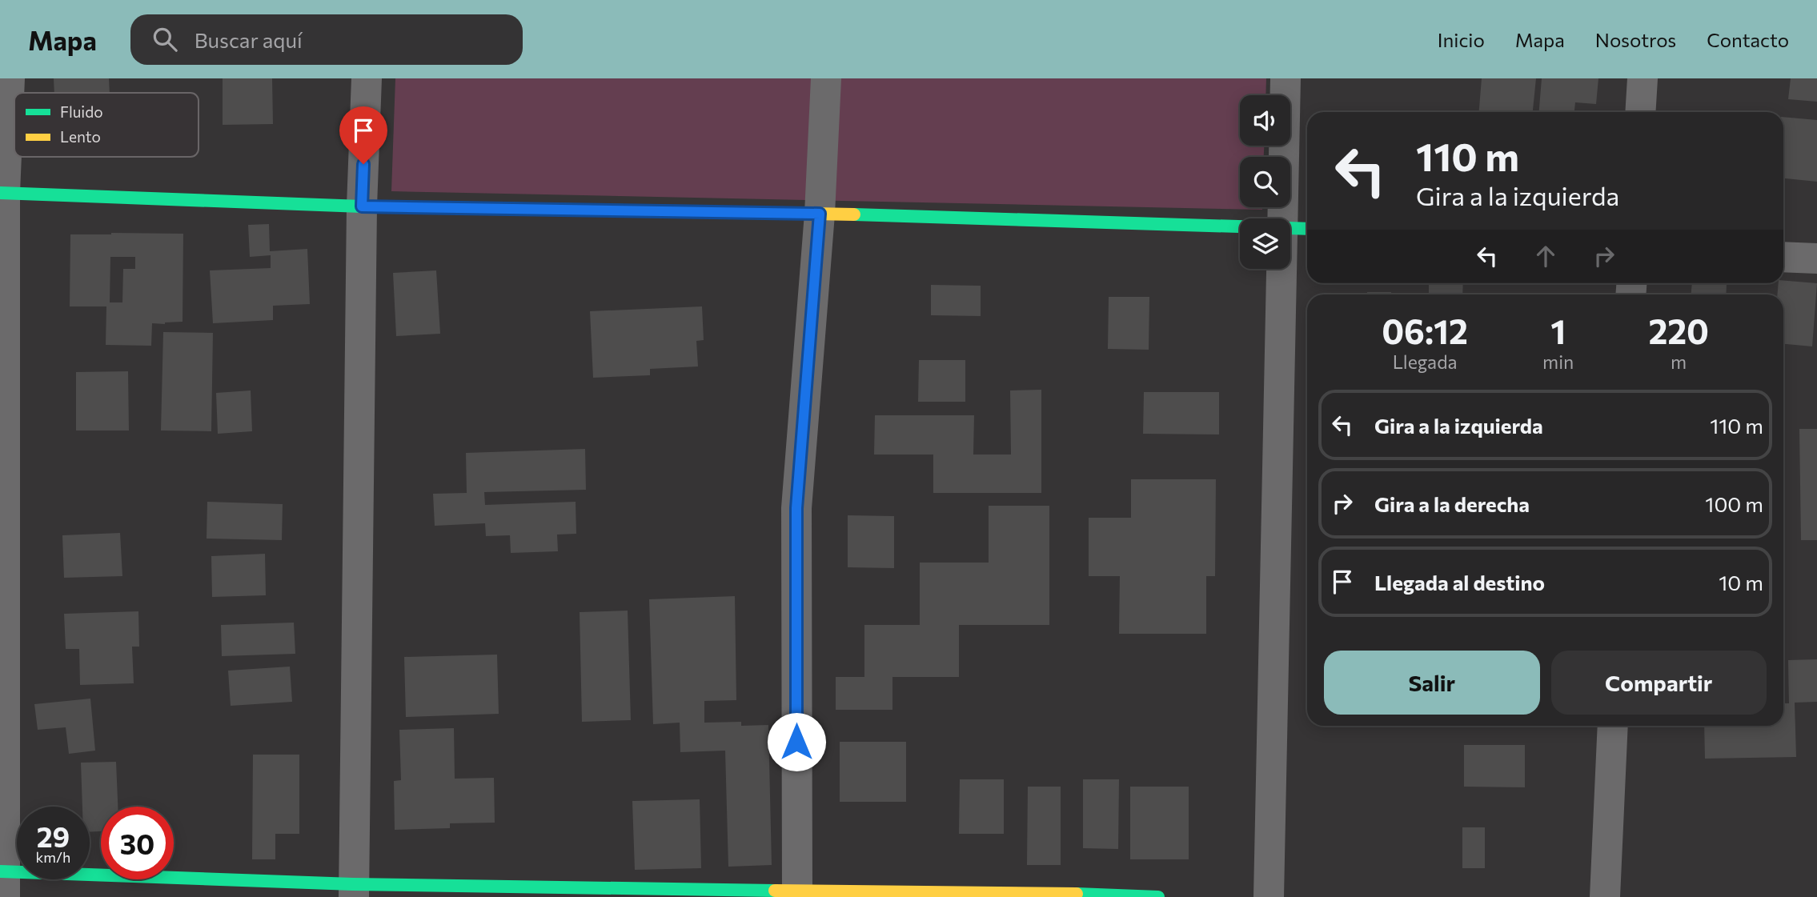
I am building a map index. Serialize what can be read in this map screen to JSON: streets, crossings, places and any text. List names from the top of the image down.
{
  "legend": ["Fluido", "Lento"],
  "page": {
    "header": "Mapa",
    "search": "Buscar aquí",
    "nav": [
      "Inicio",
      "Mapa",
      "Nosotros",
      "Contacto"
    ],
    "turn": ["110 m", "Gira a la izquierda"],
    "eta": [
      "06:12",
      "Llegada",
      "1",
      "min",
      "220",
      "m"
    ],
    "list": [
      {
        "name": "Gira a la izquierda",
        "value": "110 m"
      },
      {
        "name": "Gira a la derecha",
        "value": "100 m"
      },
      {
        "name": "Llegada al destino",
        "value": "10 m"
      }
    ],
    "buttons": ["Salir", "Compartir"],
    "speed": "29 km/h",
    "limit": "30"
  }
}
